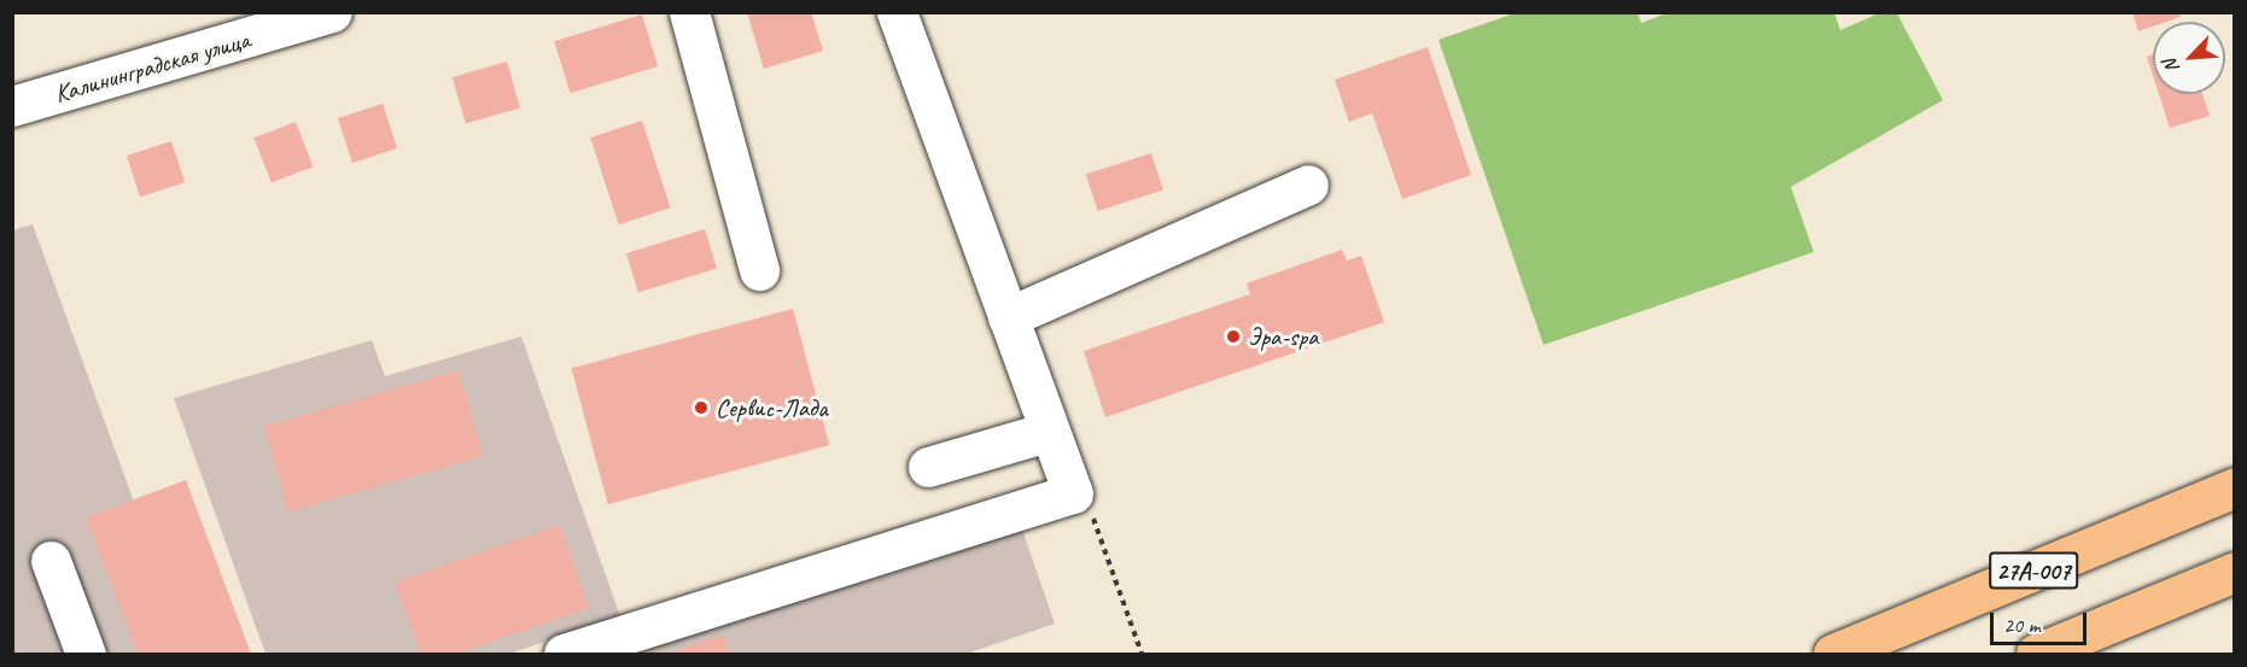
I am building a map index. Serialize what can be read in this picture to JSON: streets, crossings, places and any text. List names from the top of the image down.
{
  "streets": {
    "highway": ["27А-007"],
    "street": ["Калининградская улица"]
  },
  "places": ["Эра-spa", "Сервис-Лада"],
  "scale_bar": "20 m",
  "north": "bottom left"
}
